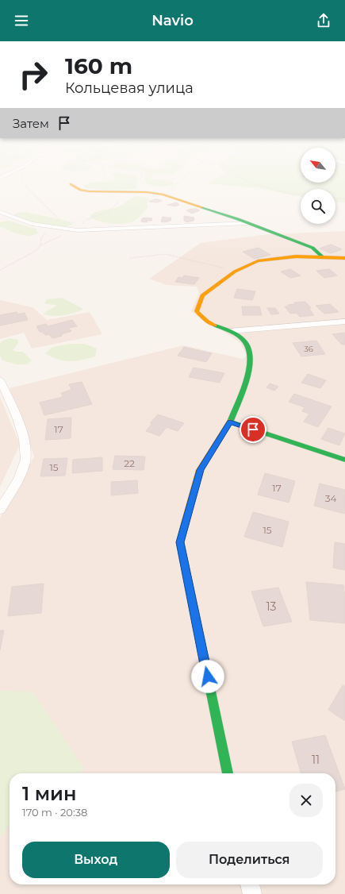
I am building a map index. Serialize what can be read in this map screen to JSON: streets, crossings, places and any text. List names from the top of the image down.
{
  "house_numbers": [
    "36",
    "17",
    "22",
    "15",
    "17",
    "34",
    "15",
    "13",
    "11"
  ],
  "north": "top left",
  "page": {
    "header": "Navio",
    "turn": ["160 m", "Кольцевая улица"],
    "then": "Затем",
    "heading": ["1 мин", "170 m · 20:38"],
    "buttons": ["Выход", "Поделиться"]
  }
}
